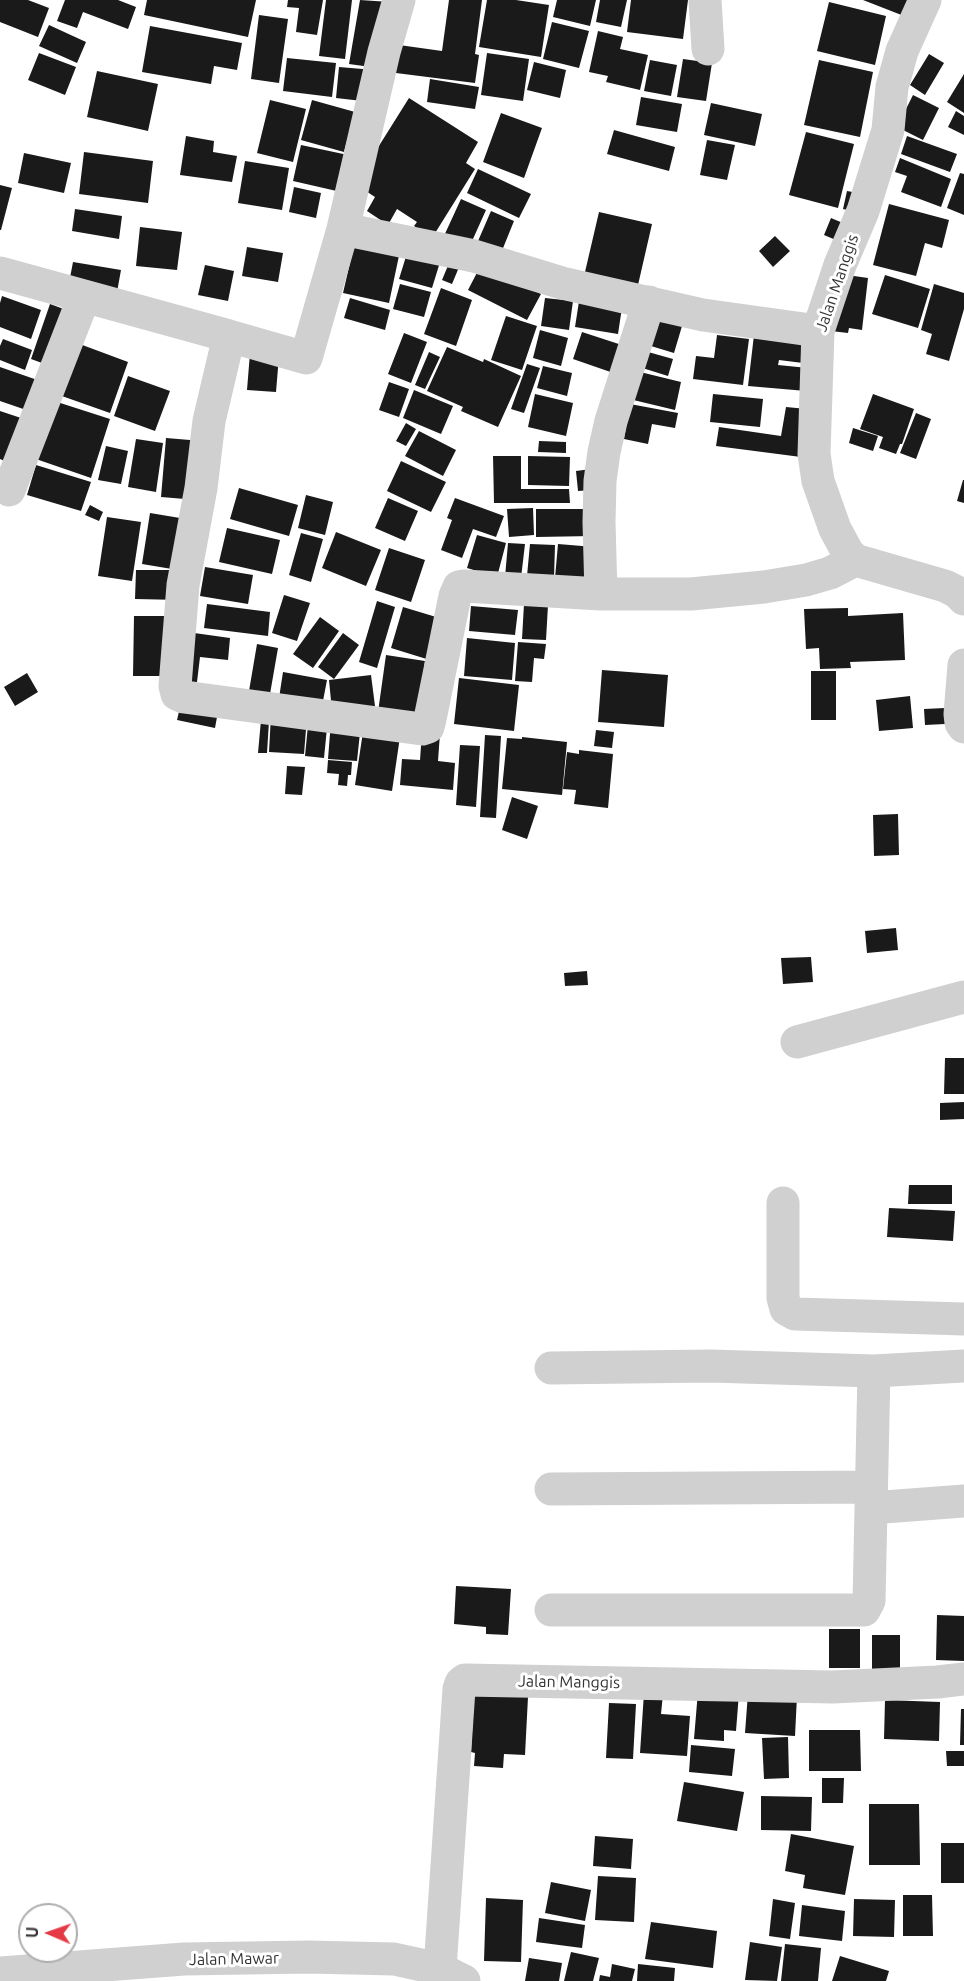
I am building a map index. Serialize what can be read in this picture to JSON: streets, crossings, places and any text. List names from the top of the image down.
{
  "streets": {
    "street": ["Jalan Manggis", "Jalan Mawar"]
  },
  "crossings": [
    ["Jalan Manggis", "Jalan Mawar"]
  ],
  "north": "left"
}
